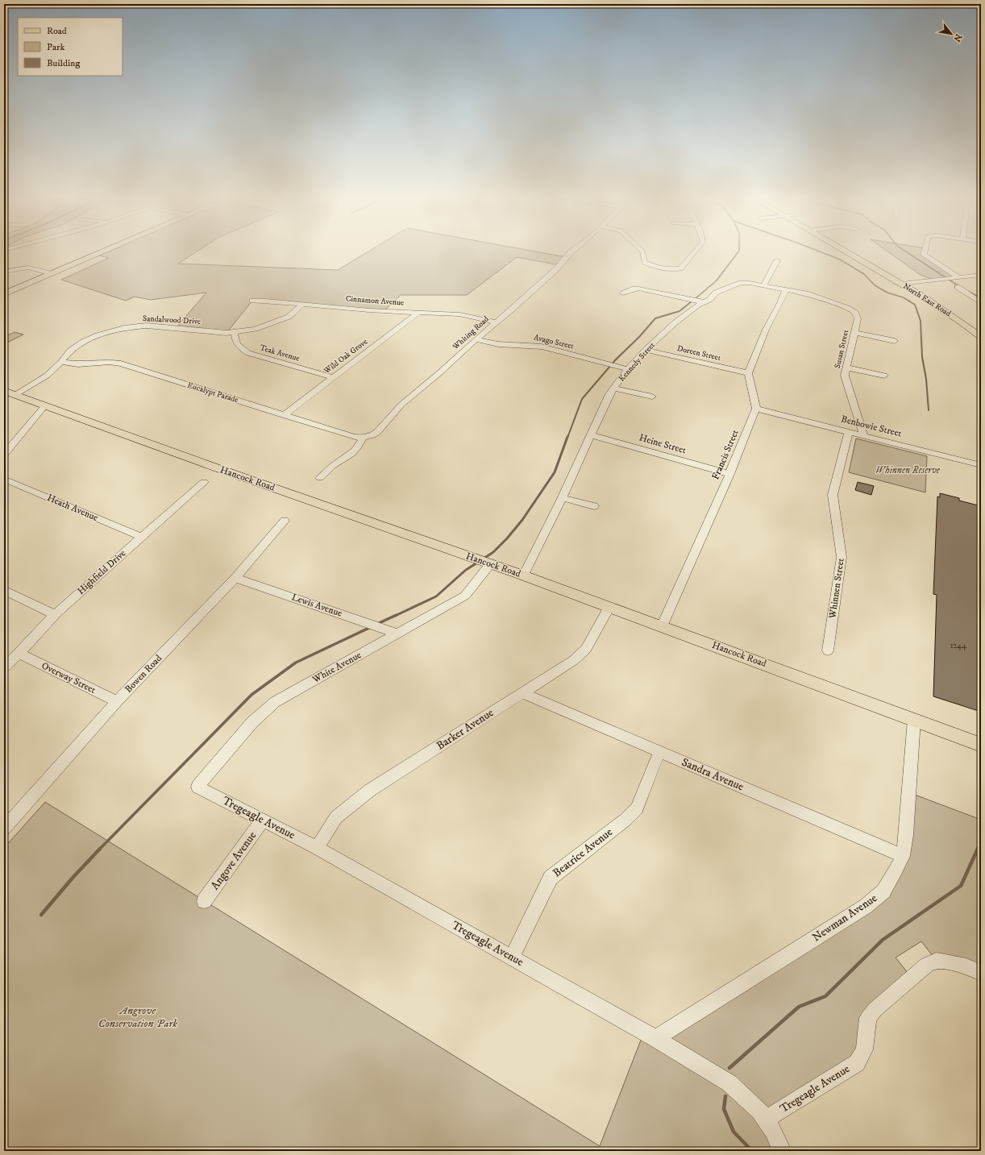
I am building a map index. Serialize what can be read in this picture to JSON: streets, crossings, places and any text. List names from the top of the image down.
{
  "streets": {
    "main road": ["North East Road", "Hancock Road"],
    "street": [
      "Cinnamon Avenue",
      "Sandalwood Drive",
      "Whiting Road",
      "Avago Street",
      "Susan Street",
      "Teak Avenue",
      "Doreen Street",
      "Wild Oak Grove",
      "Kennedy Street",
      "Eucalypt Parade",
      "Benbowie Street",
      "Heine Street",
      "Francis Street",
      "Heath Avenue",
      "Highfield Drive",
      "Whinnen Street",
      "Lewis Avenue",
      "White Avenue",
      "Bowen Road",
      "Overway Street",
      "Barker Avenue",
      "Sandra Avenue",
      "Tregeagle Avenue",
      "Beatrice Avenue",
      "Angove Avenue",
      "Newman Avenue"
    ]
  },
  "crossings": [
    ["Cinnamon Avenue", "Sandalwood Drive"],
    ["Cinnamon Avenue", "Whiting Road"],
    ["Cinnamon Avenue", "Wild Oak Grove"],
    ["Sandalwood Drive", "Teak Avenue"],
    ["Sandalwood Drive", "Eucalypt Parade"],
    ["Sandalwood Drive", "Hancock Road"],
    ["Whiting Road", "Avago Street"],
    ["Whiting Road", "Eucalypt Parade"],
    ["Avago Street", "Kennedy Street"],
    ["Susan Street", "Kennedy Street"],
    ["Susan Street", "Benbowie Street"],
    ["Teak Avenue", "Wild Oak Grove"],
    ["Doreen Street", "Kennedy Street"],
    ["Wild Oak Grove", "Eucalypt Parade"],
    ["Kennedy Street", "Heine Street"],
    ["Kennedy Street", "Hancock Road"],
    ["Benbowie Street", "Francis Street"],
    ["Benbowie Street", "Whinnen Street"],
    ["Heine Street", "Francis Street"],
    ["Francis Street", "Hancock Road"],
    ["Hancock Road", "White Avenue"],
    ["Hancock Road", "Barker Avenue"],
    ["Hancock Road", "Newman Avenue"],
    ["Heath Avenue", "Highfield Drive"],
    ["Highfield Drive", "Overway Street"],
    ["Lewis Avenue", "White Avenue"],
    ["Lewis Avenue", "Bowen Road"],
    ["White Avenue", "Tregeagle Avenue"],
    ["Bowen Road", "Overway Street"],
    ["Barker Avenue", "Sandra Avenue"],
    ["Barker Avenue", "Tregeagle Avenue"],
    ["Sandra Avenue", "Beatrice Avenue"],
    ["Sandra Avenue", "Newman Avenue"],
    ["Tregeagle Avenue", "Beatrice Avenue"],
    ["Tregeagle Avenue", "Angove Avenue"],
    ["Tregeagle Avenue", "Newman Avenue"]
  ],
  "parks": ["Whinnen Reserve", "Angrove Conservation Park"],
  "house_numbers": ["1244"],
  "legend": ["Road", "Park", "Building"],
  "north": "bottom right"
}
